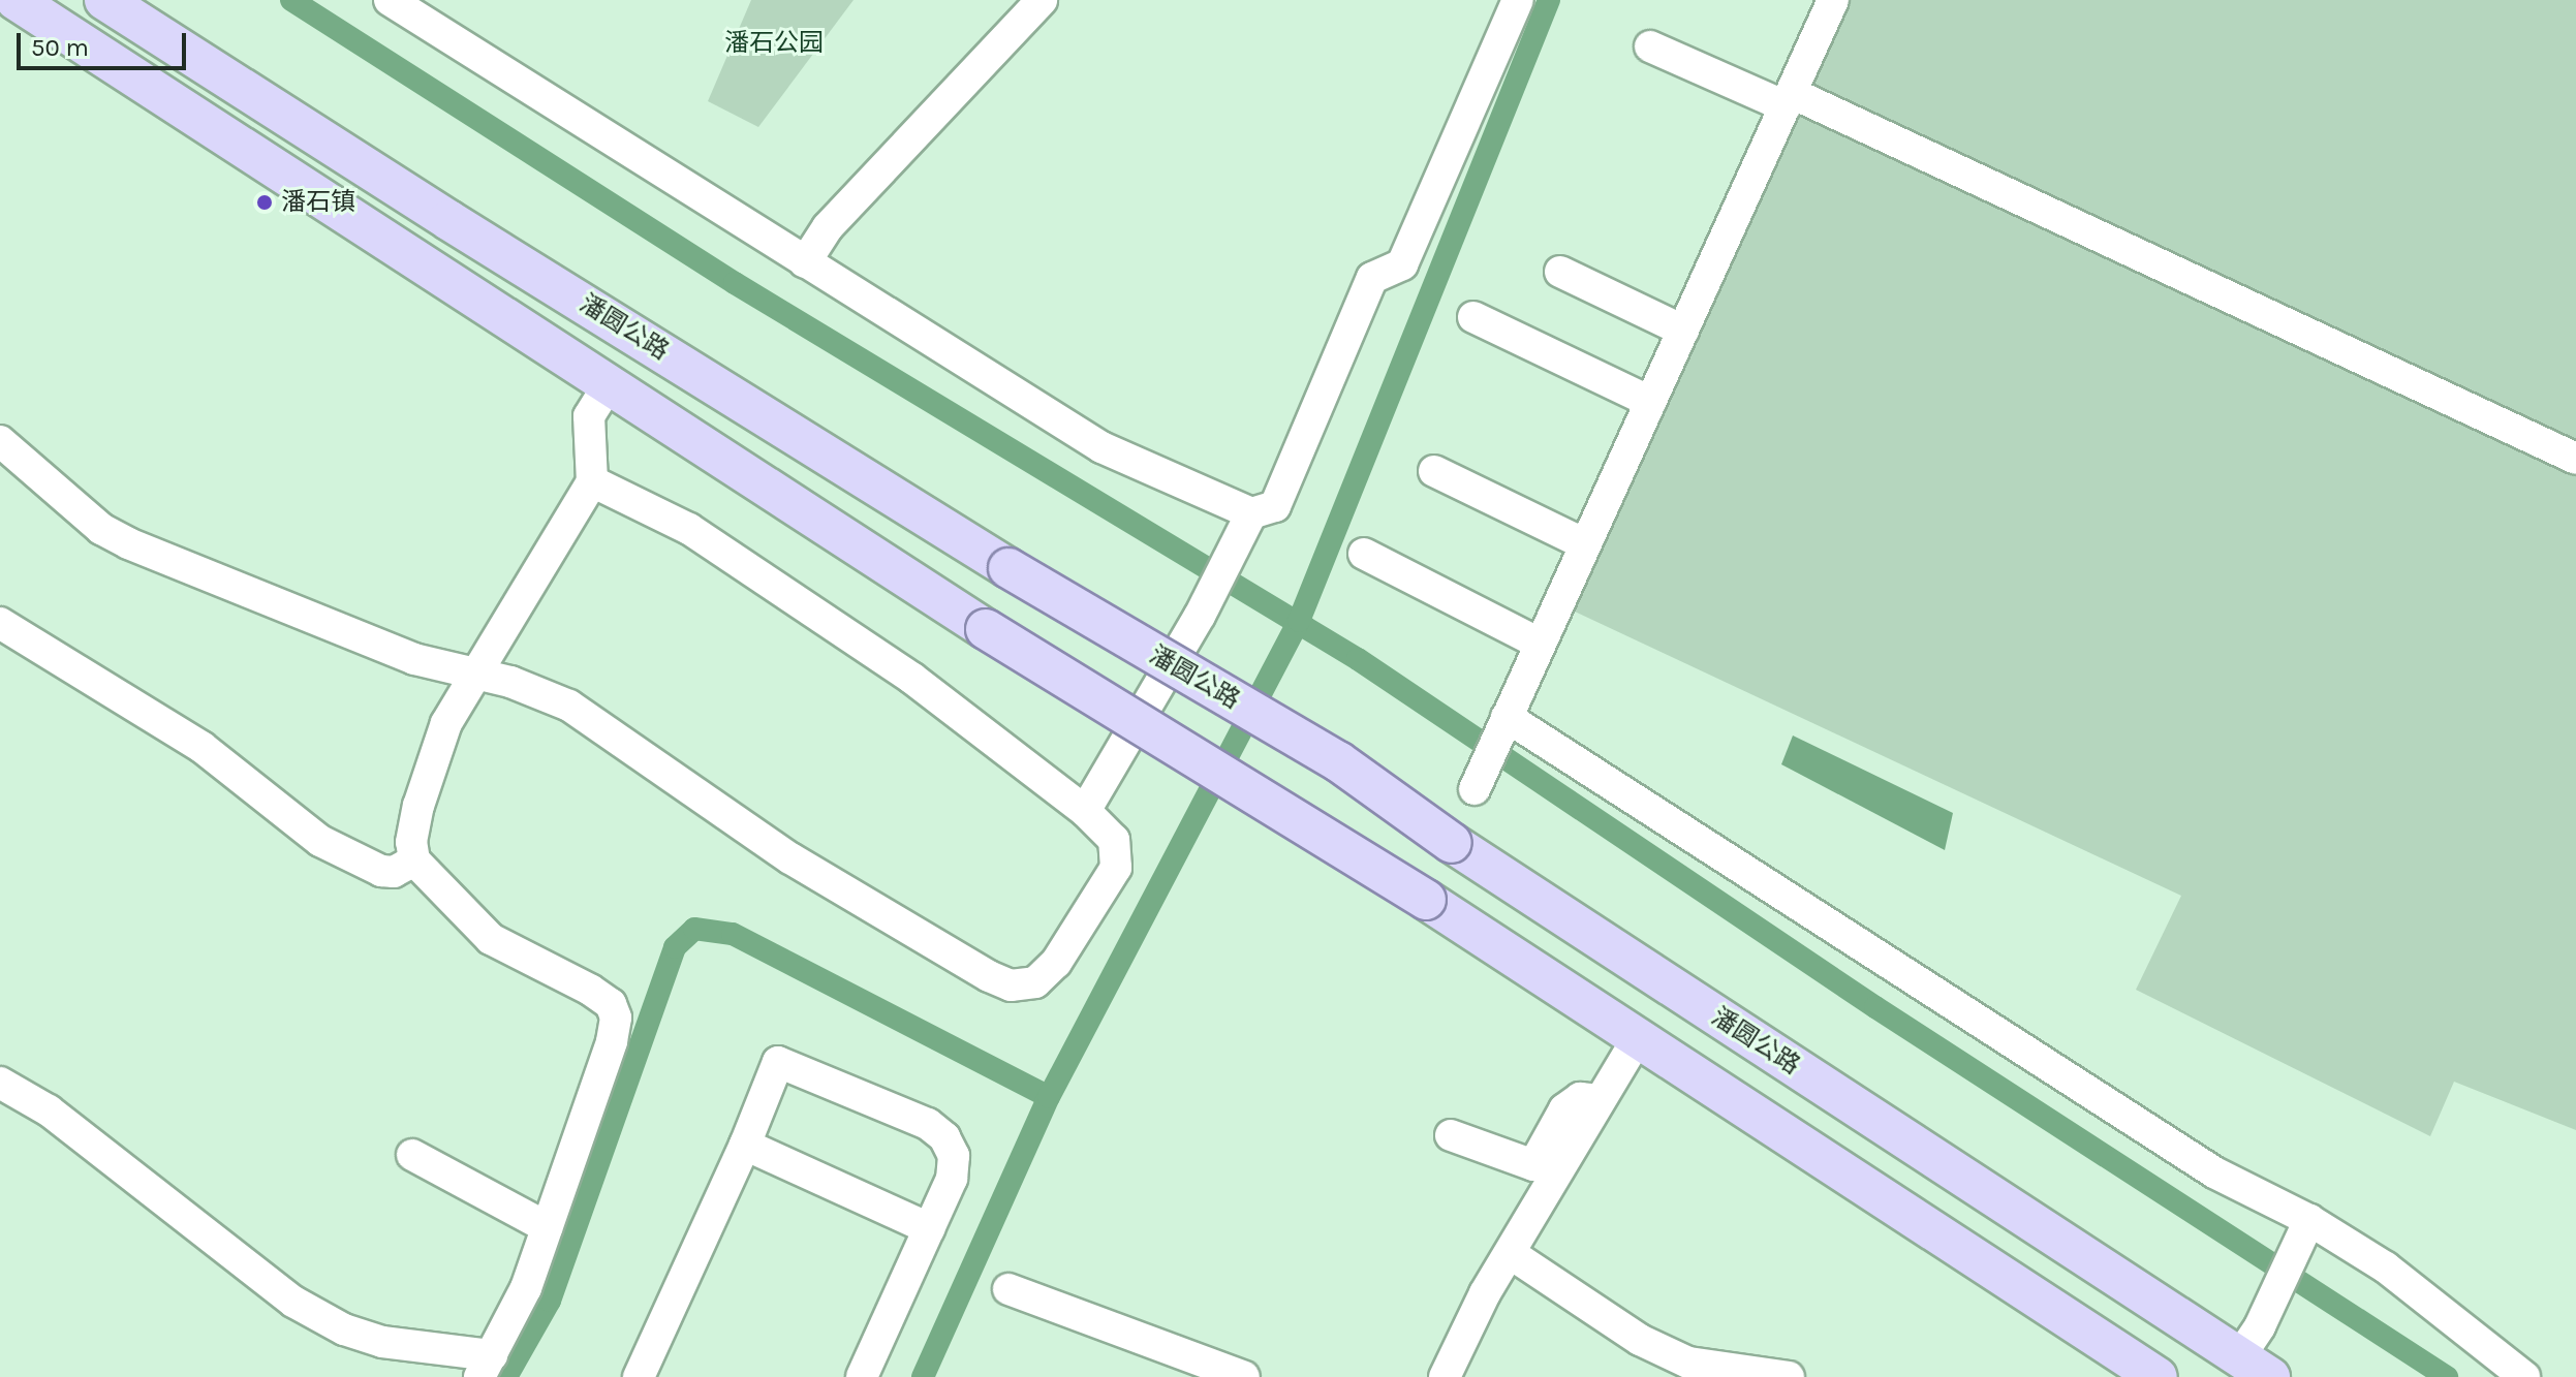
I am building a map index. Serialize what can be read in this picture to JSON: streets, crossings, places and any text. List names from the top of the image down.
{
  "streets": {
    "main road": ["潘圆公路"]
  },
  "parks": ["潘石公园"],
  "places": ["潘石镇"],
  "scale_bar": "50 m"
}
